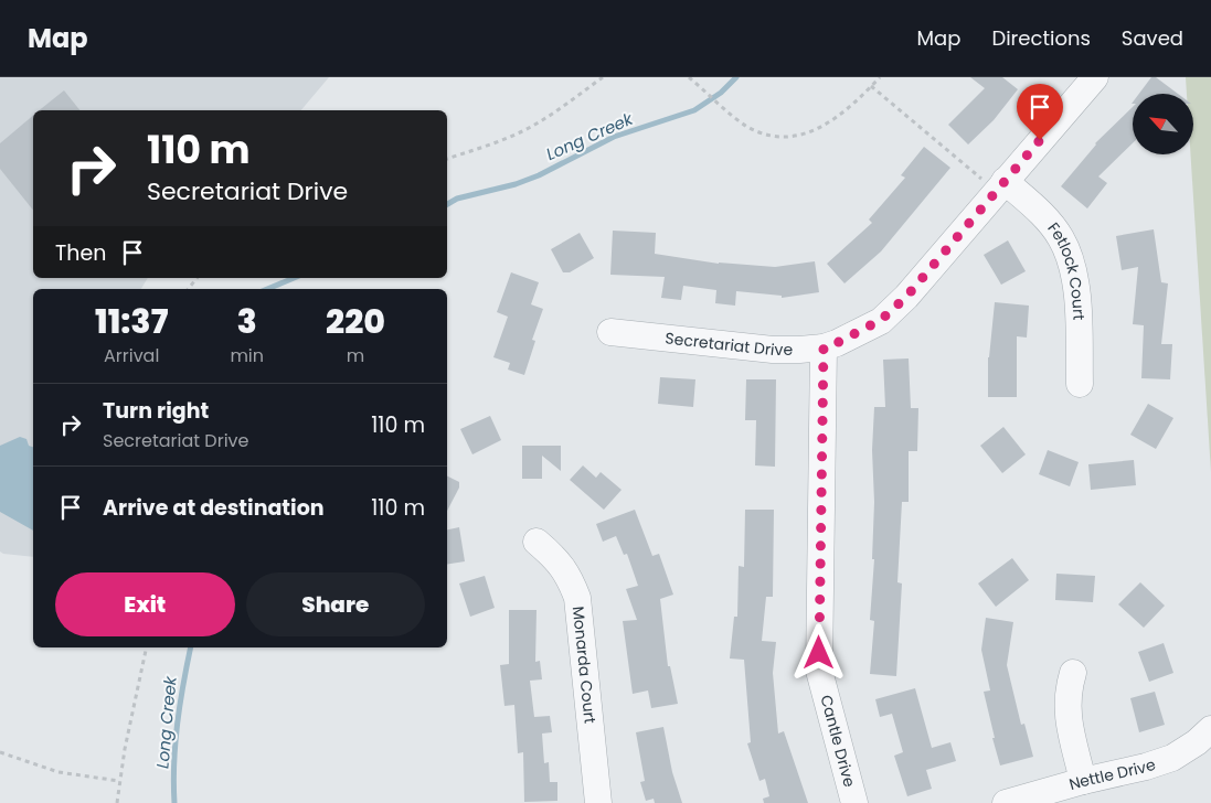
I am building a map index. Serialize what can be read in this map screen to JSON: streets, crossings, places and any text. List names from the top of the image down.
{
  "streets": {
    "street": [
      "Fetlock Court",
      "Secretariat Drive",
      "Monarda Court",
      "Cantle Drive",
      "Nettle Drive"
    ]
  },
  "crossings": [
    ["Fetlock Court", "Secretariat Drive"],
    ["Secretariat Drive", "Cantle Drive"]
  ],
  "water": ["Long Creek"],
  "north": "top left",
  "page": {
    "header": "Map",
    "nav": ["Map", "Directions", "Saved"],
    "turn": ["110 m", "Secretariat Drive"],
    "then": "Then",
    "eta": [
      "11:37",
      "Arrival",
      "3",
      "min",
      "220",
      "m"
    ],
    "list": [
      {
        "name": "Turn right",
        "note": "Secretariat Drive",
        "value": "110 m"
      },
      {
        "name": "Arrive at destination",
        "value": "110 m"
      }
    ],
    "buttons": ["Exit", "Share"]
  }
}
